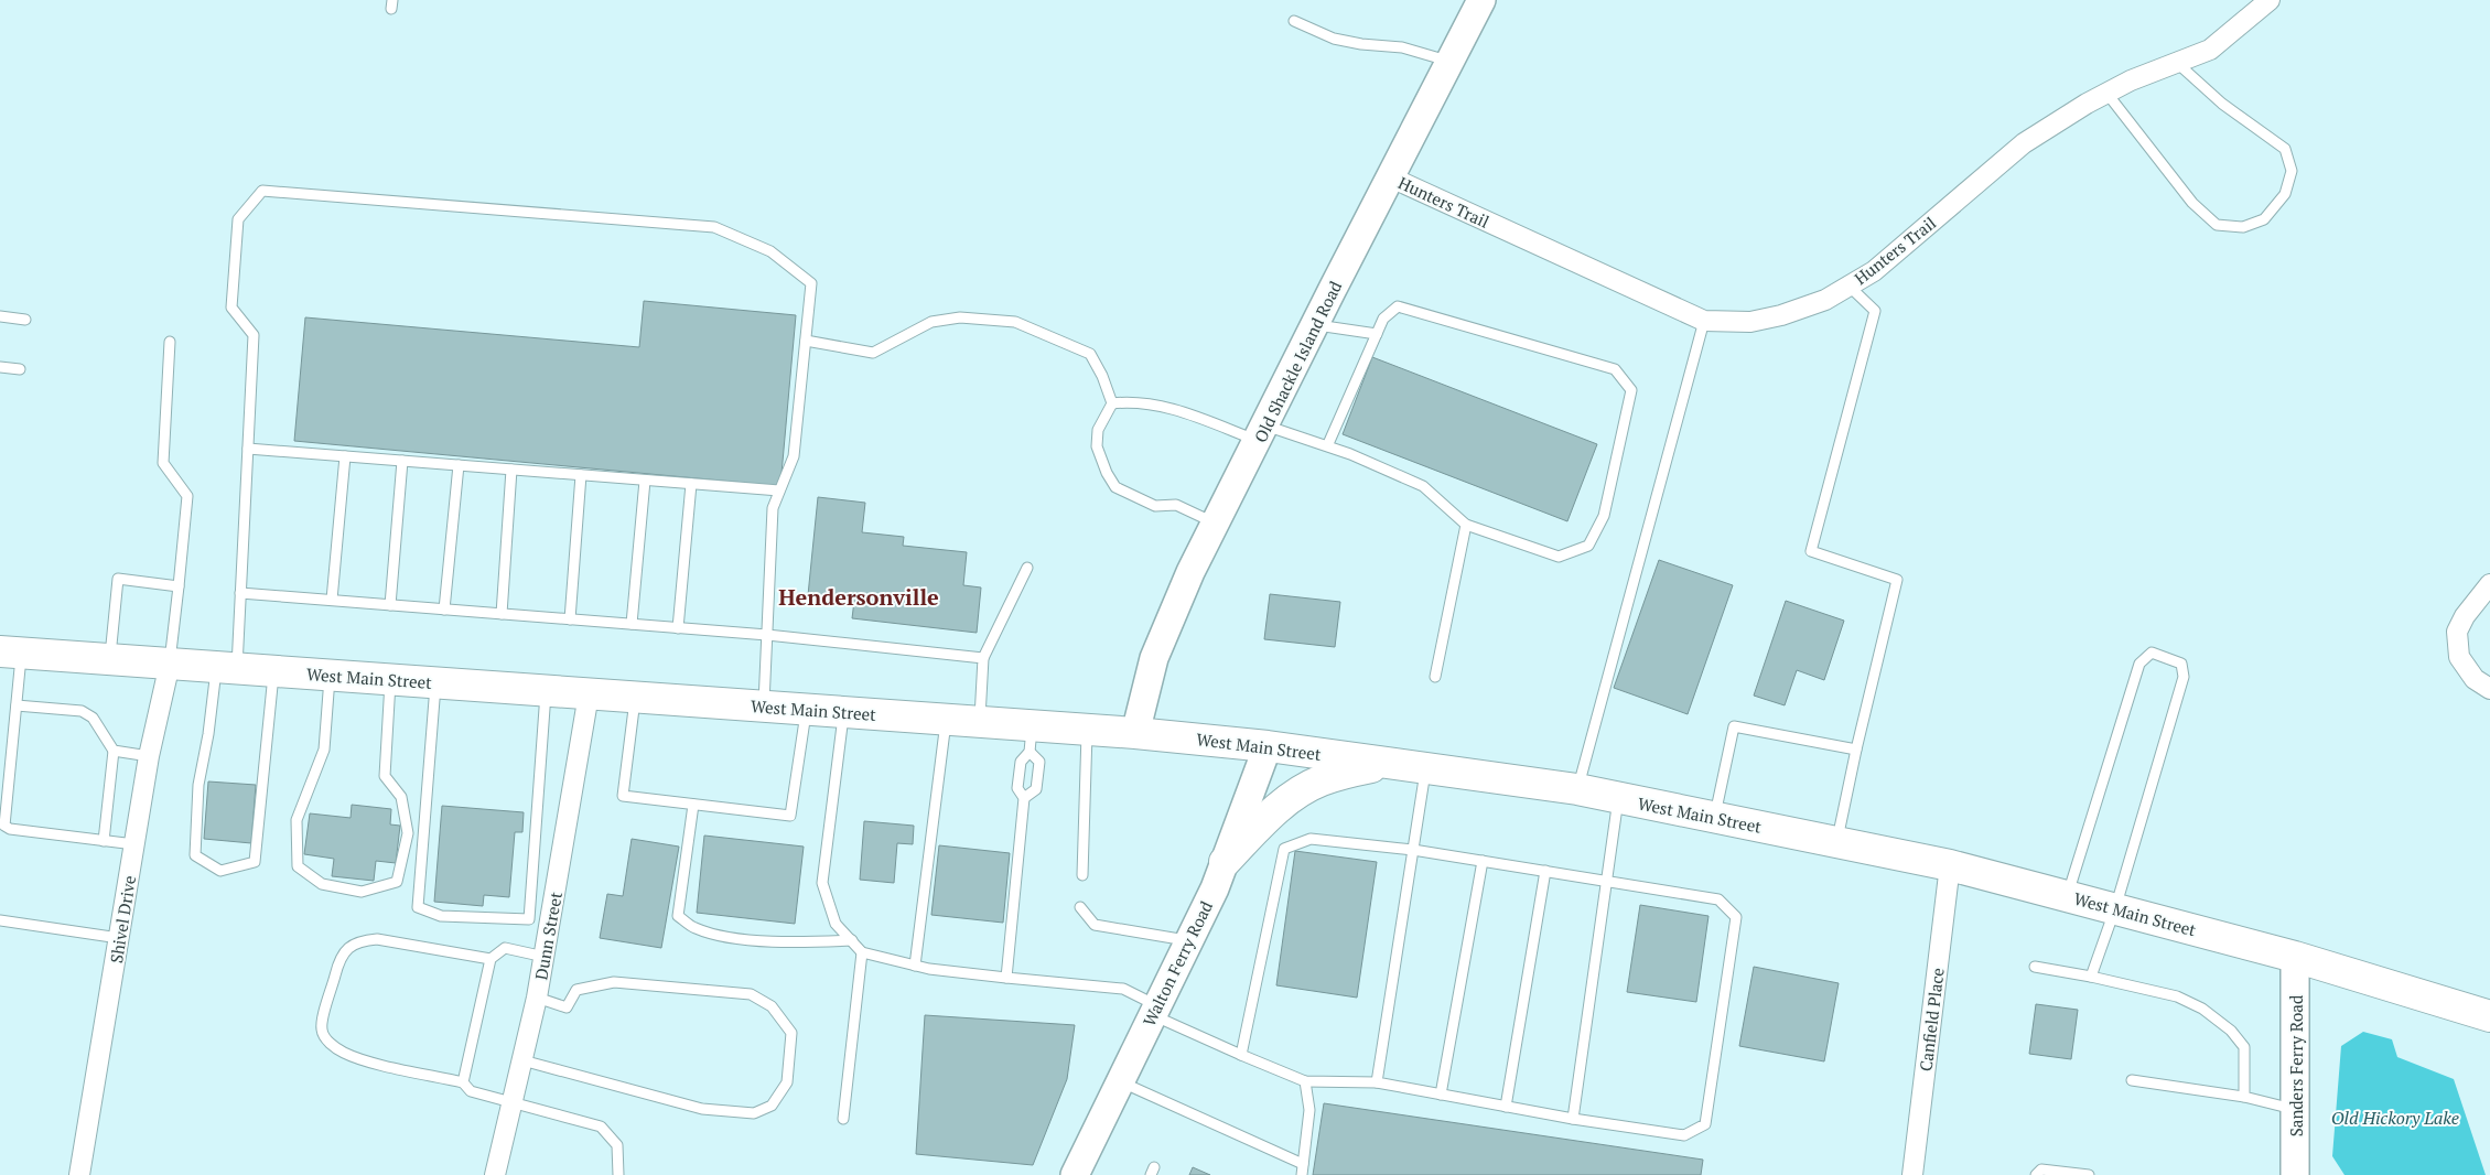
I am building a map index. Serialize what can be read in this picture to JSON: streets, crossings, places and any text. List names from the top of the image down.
{
  "streets": {
    "main road": ["West Main Street"],
    "street": [
      "Hunters Trail",
      "Old Shackle Island Road",
      "Shivel Drive",
      "Dunn Street",
      "Walton Ferry Road",
      "Canfield Place",
      "Sanders Ferry Road"
    ]
  },
  "crossings": [
    ["Hunters Trail", "Old Shackle Island Road"],
    ["Old Shackle Island Road", "West Main Street"],
    ["West Main Street", "Shivel Drive"],
    ["West Main Street", "Dunn Street"],
    ["West Main Street", "Walton Ferry Road"],
    ["West Main Street", "Canfield Place"],
    ["West Main Street", "Sanders Ferry Road"]
  ],
  "districts": ["Hendersonville"],
  "water": ["Old Hickory Lake"]
}
